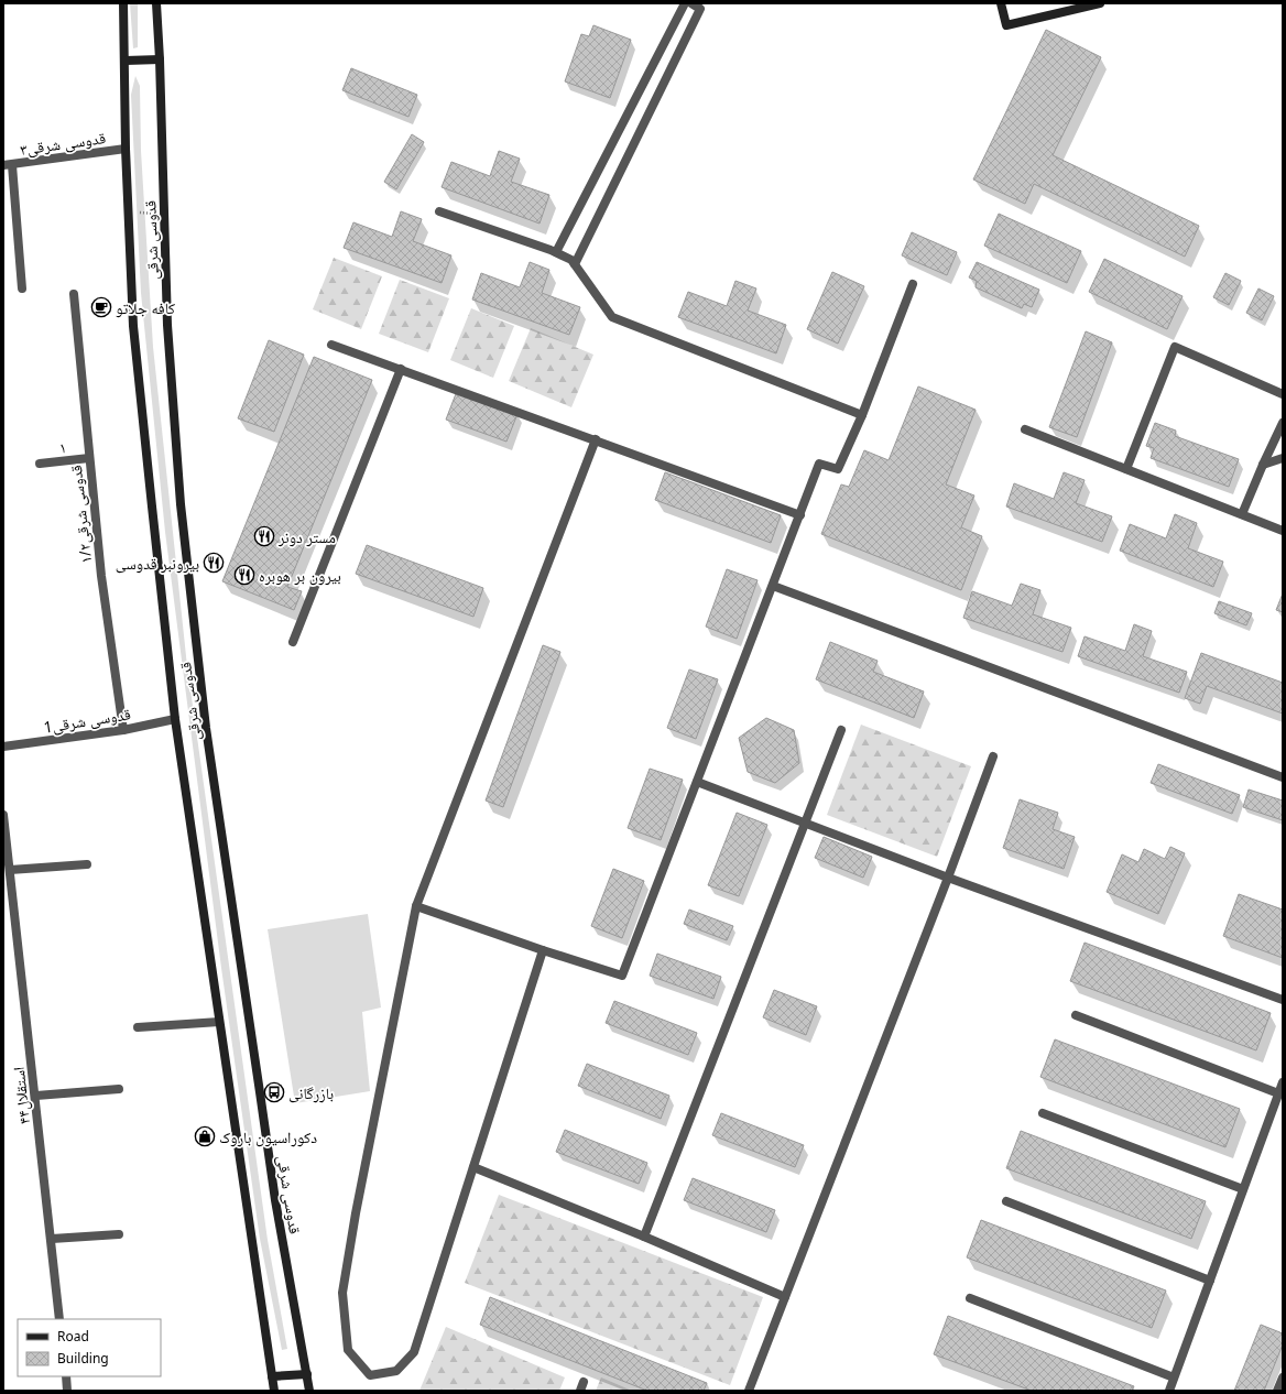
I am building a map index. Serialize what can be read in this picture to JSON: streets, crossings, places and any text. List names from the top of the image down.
{
  "streets": {
    "main road": ["قدوسی شرقی"],
    "street": [
      "قدوسی شرقی۳",
      "۱",
      "قدوسی شرقی۱/۲",
      "1قدوسی شرقی",
      "استقلال۴۴"
    ]
  },
  "crossings": [
    ["قدوسی شرقی۳", "قدوسی شرقی"],
    ["قدوسی شرقی", "1قدوسی شرقی"],
    ["۱", "قدوسی شرقی۱/۲"],
    ["قدوسی شرقی۱/۲", "1قدوسی شرقی"]
  ],
  "places": {
    "cafe": ["کافه جلاتو"],
    "restaurant": ["مستر دونر", "بیرونبر قدوسی", "بیرون بر هوبره"],
    "bus stop": ["بازرگانی"],
    "shop": ["دکوراسیون باروک"]
  },
  "legend": ["Road", "Building"]
}
